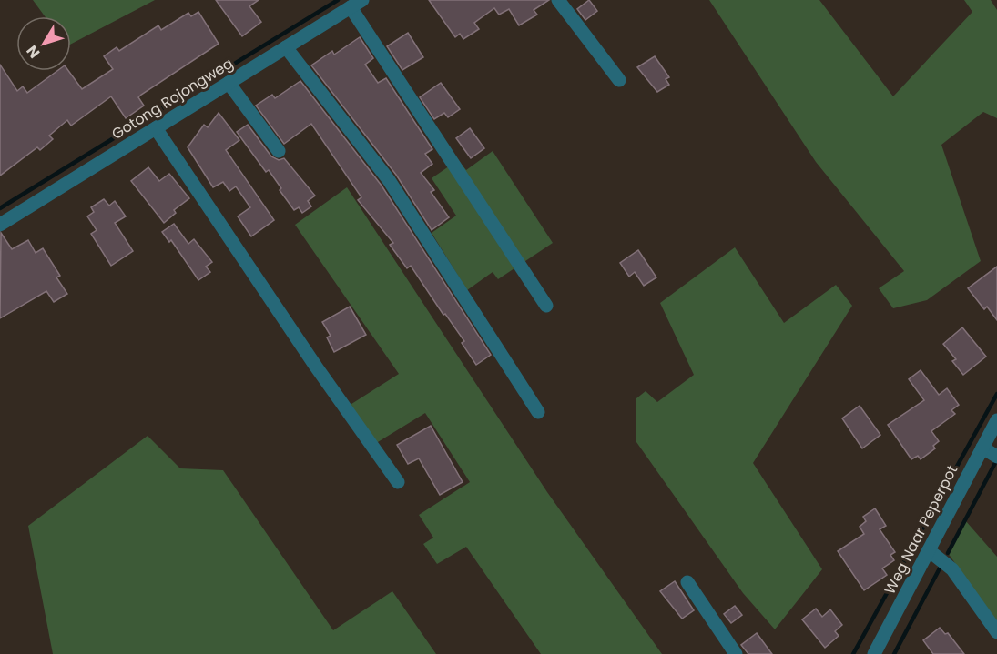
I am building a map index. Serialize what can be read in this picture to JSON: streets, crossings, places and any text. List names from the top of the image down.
{
  "streets": {
    "street": ["Gotong Rojongweg", "Weg Naar Peperpot"]
  },
  "north": "bottom left"
}
